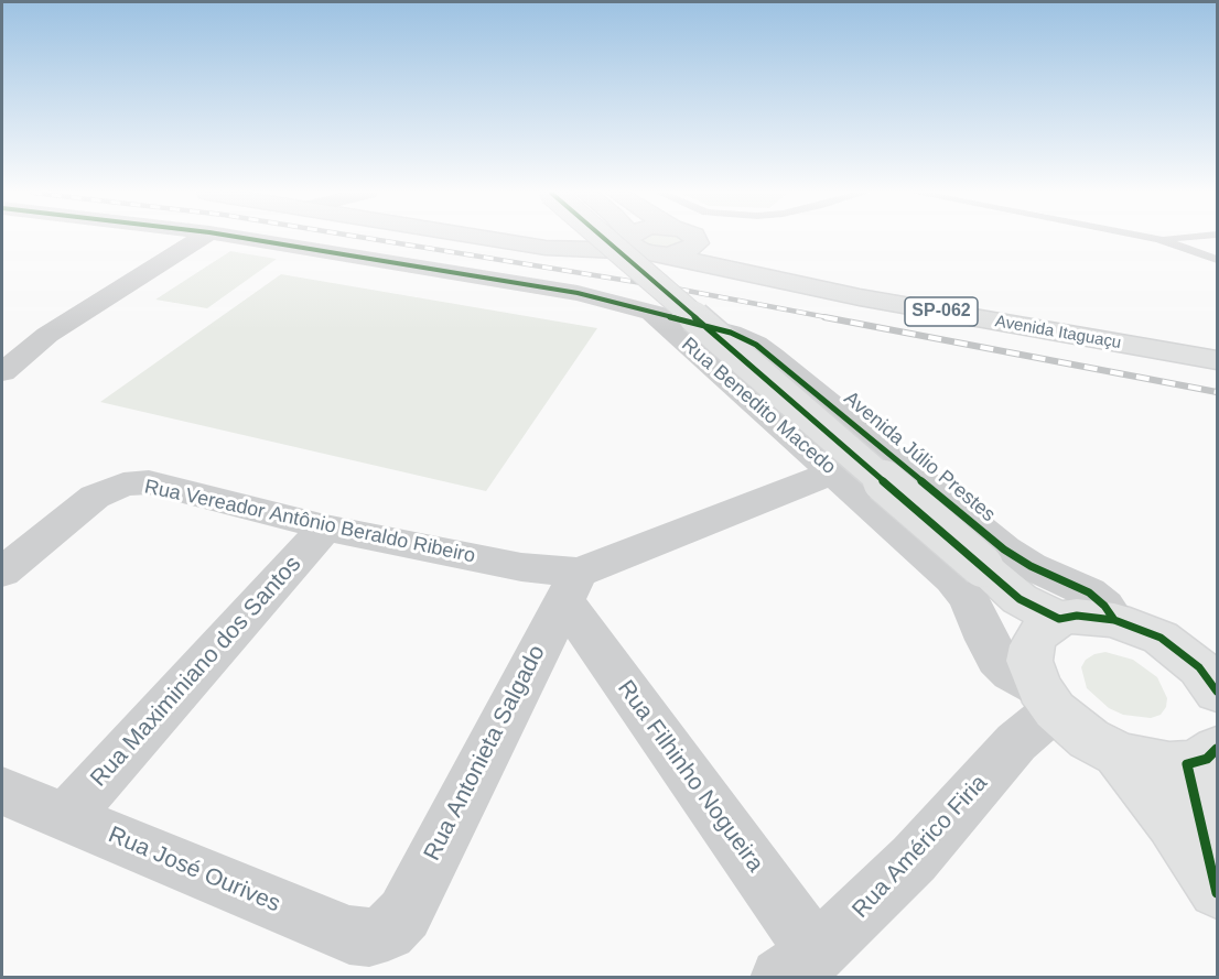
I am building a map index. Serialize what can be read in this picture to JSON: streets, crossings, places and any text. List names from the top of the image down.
{
  "streets": {
    "main road": ["SP-062", "Avenida Itaguaçu", "Avenida Júlio Prestes"],
    "street": [
      "Rua Benedito Macedo",
      "Rua Vereador Antônio Beraldo Ribeiro",
      "Rua Maximiniano dos Santos",
      "Rua Antonieta Salgado",
      "Rua Filhinho Nogueira",
      "Rua Américo Firia",
      "Rua José Ourives"
    ]
  },
  "crossings": [
    ["Rua Benedito Macedo", "Avenida Júlio Prestes"],
    ["Rua Benedito Macedo", "Rua Vereador Antônio Beraldo Ribeiro"],
    ["Rua Benedito Macedo", "Rua Américo Firia"],
    ["Rua Vereador Antônio Beraldo Ribeiro", "Rua Maximiniano dos Santos"],
    ["Rua Vereador Antônio Beraldo Ribeiro", "Rua Antonieta Salgado"],
    ["Rua Vereador Antônio Beraldo Ribeiro", "Rua Filhinho Nogueira"],
    ["Rua Maximiniano dos Santos", "Rua José Ourives"],
    ["Rua Antonieta Salgado", "Rua Filhinho Nogueira"],
    ["Rua Antonieta Salgado", "Rua José Ourives"],
    ["Rua Filhinho Nogueira", "Rua Américo Firia"]
  ]
}
